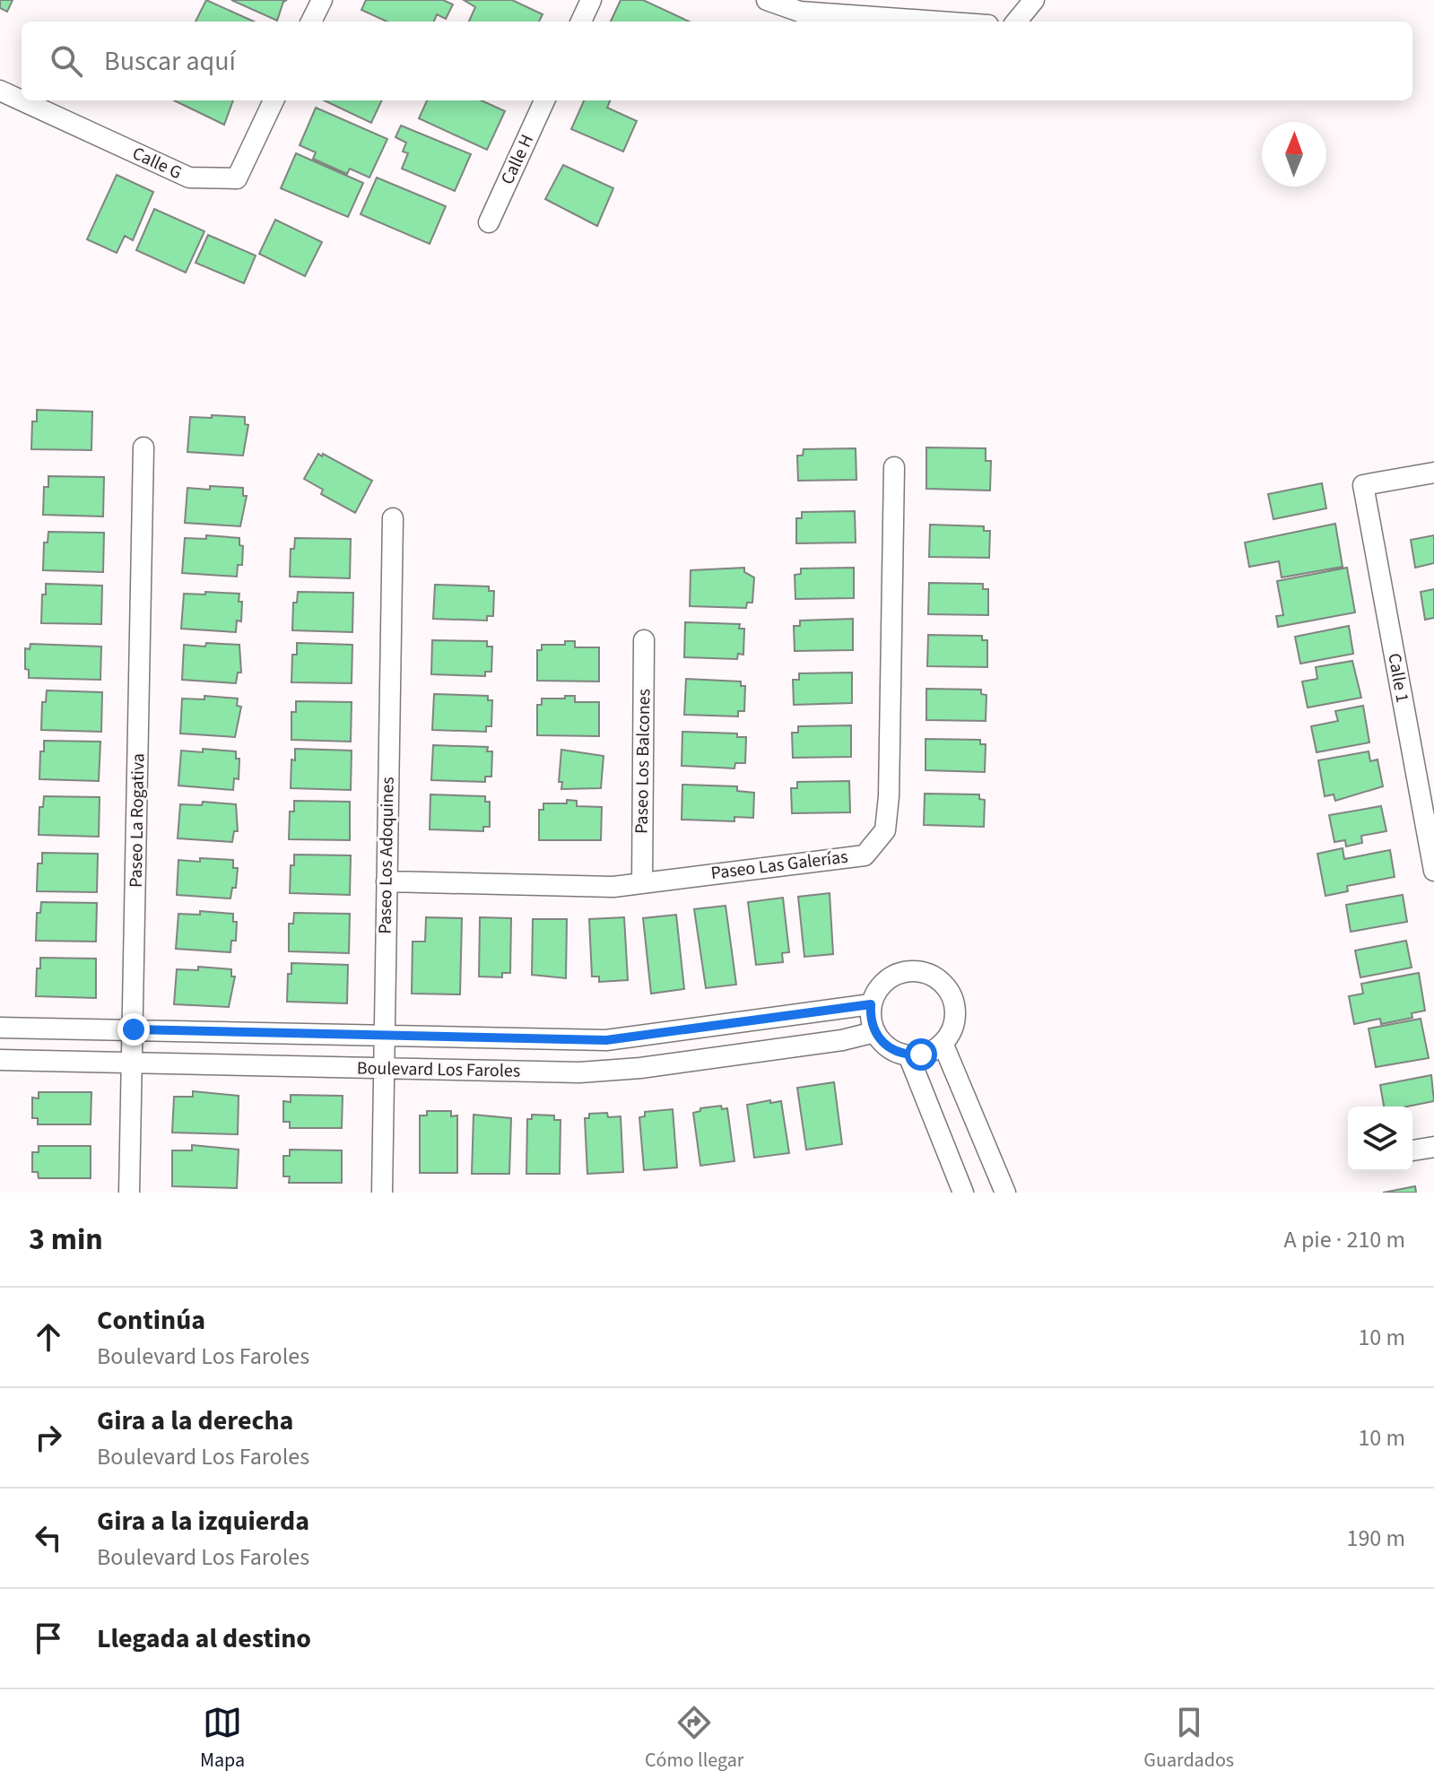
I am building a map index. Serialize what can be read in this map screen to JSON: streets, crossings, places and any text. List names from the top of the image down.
{
  "streets": {
    "street": [
      "Calle H",
      "Calle G",
      "Calle 1",
      "Paseo Los Balcones",
      "Paseo La Rogativa",
      "Paseo Los Adoquines",
      "Paseo Las Galerías",
      "Boulevard Los Faroles"
    ]
  },
  "crossings": [
    ["Paseo Los Balcones", "Paseo Las Galerías"],
    ["Paseo La Rogativa", "Boulevard Los Faroles"],
    ["Paseo Los Adoquines", "Paseo Las Galerías"],
    ["Paseo Los Adoquines", "Boulevard Los Faroles"]
  ],
  "north": "top",
  "page": {
    "search": "Buscar aquí",
    "heading": ["3 min", "A pie · 210 m"],
    "list": [
      ["Continúa", "Boulevard Los Faroles", "10 m"],
      ["Gira a la derecha", "Boulevard Los Faroles", "10 m"],
      ["Gira a la izquierda", "Boulevard Los Faroles", "190 m"],
      "Llegada al destino"
    ],
    "nav": ["Mapa", "Cómo llegar", "Guardados"]
  }
}
